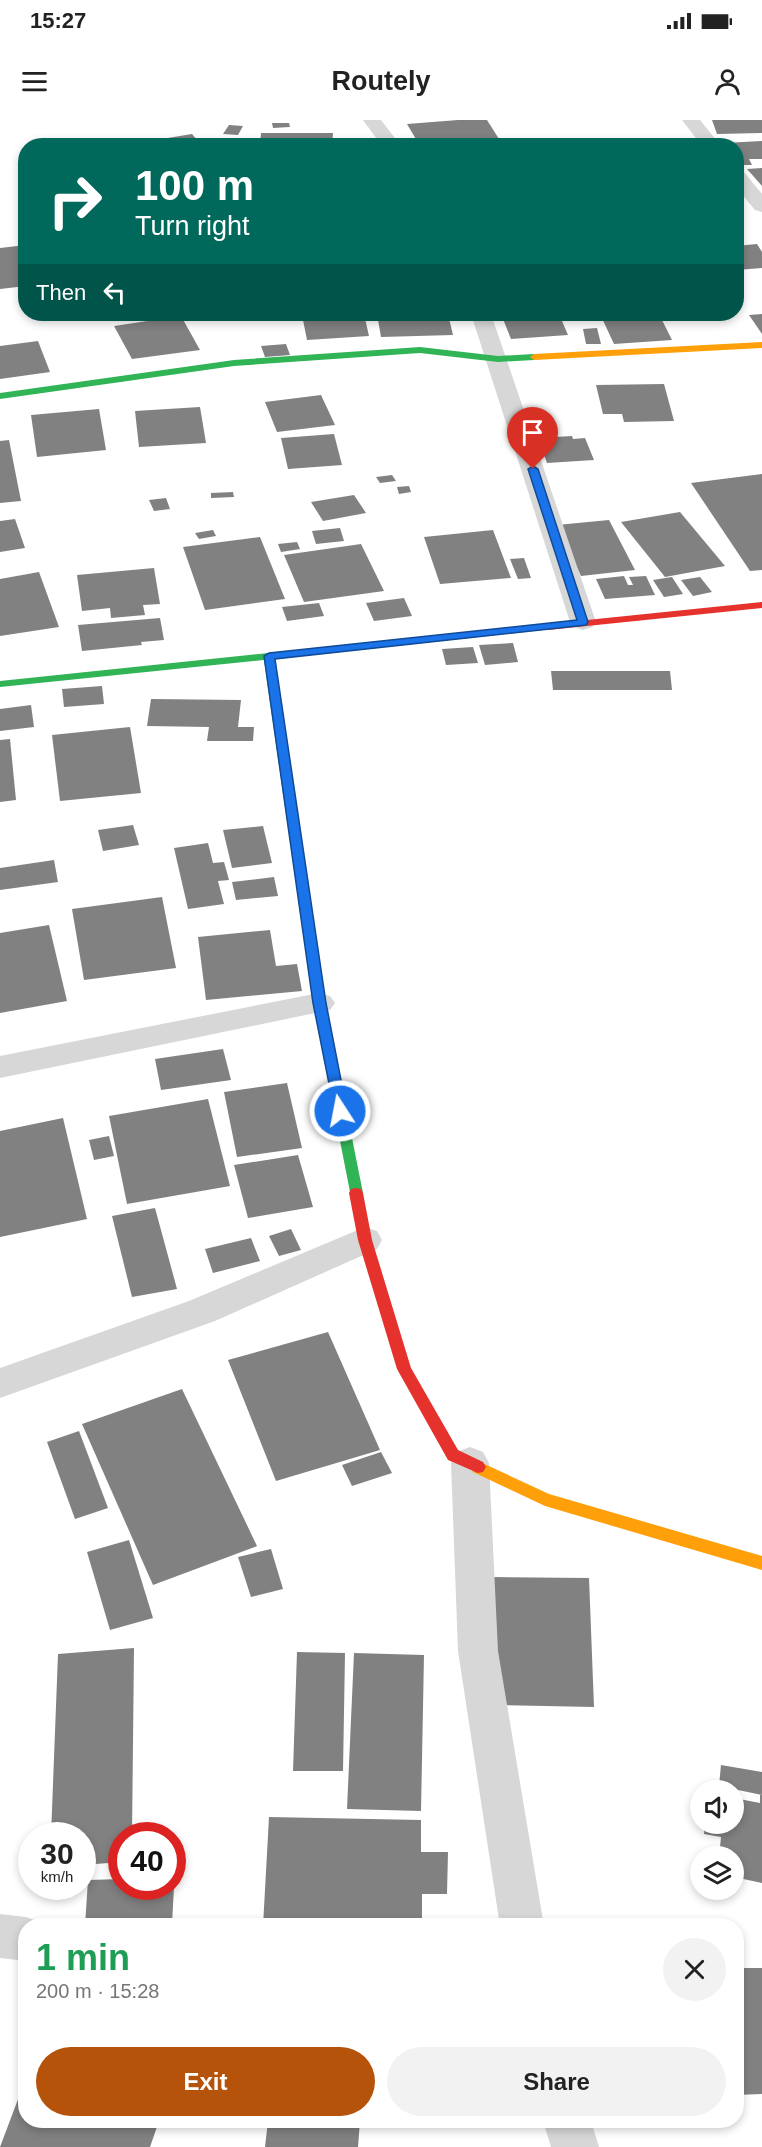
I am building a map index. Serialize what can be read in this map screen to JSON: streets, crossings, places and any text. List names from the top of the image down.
{
  "page": {
    "status": "15:27",
    "header": "Routely",
    "turn": ["100 m", "Turn right"],
    "then": "Then",
    "speed": "30 km/h",
    "limit": "40",
    "heading": ["1 min", "200 m · 15:28"],
    "buttons": ["Exit", "Share"]
  }
}
